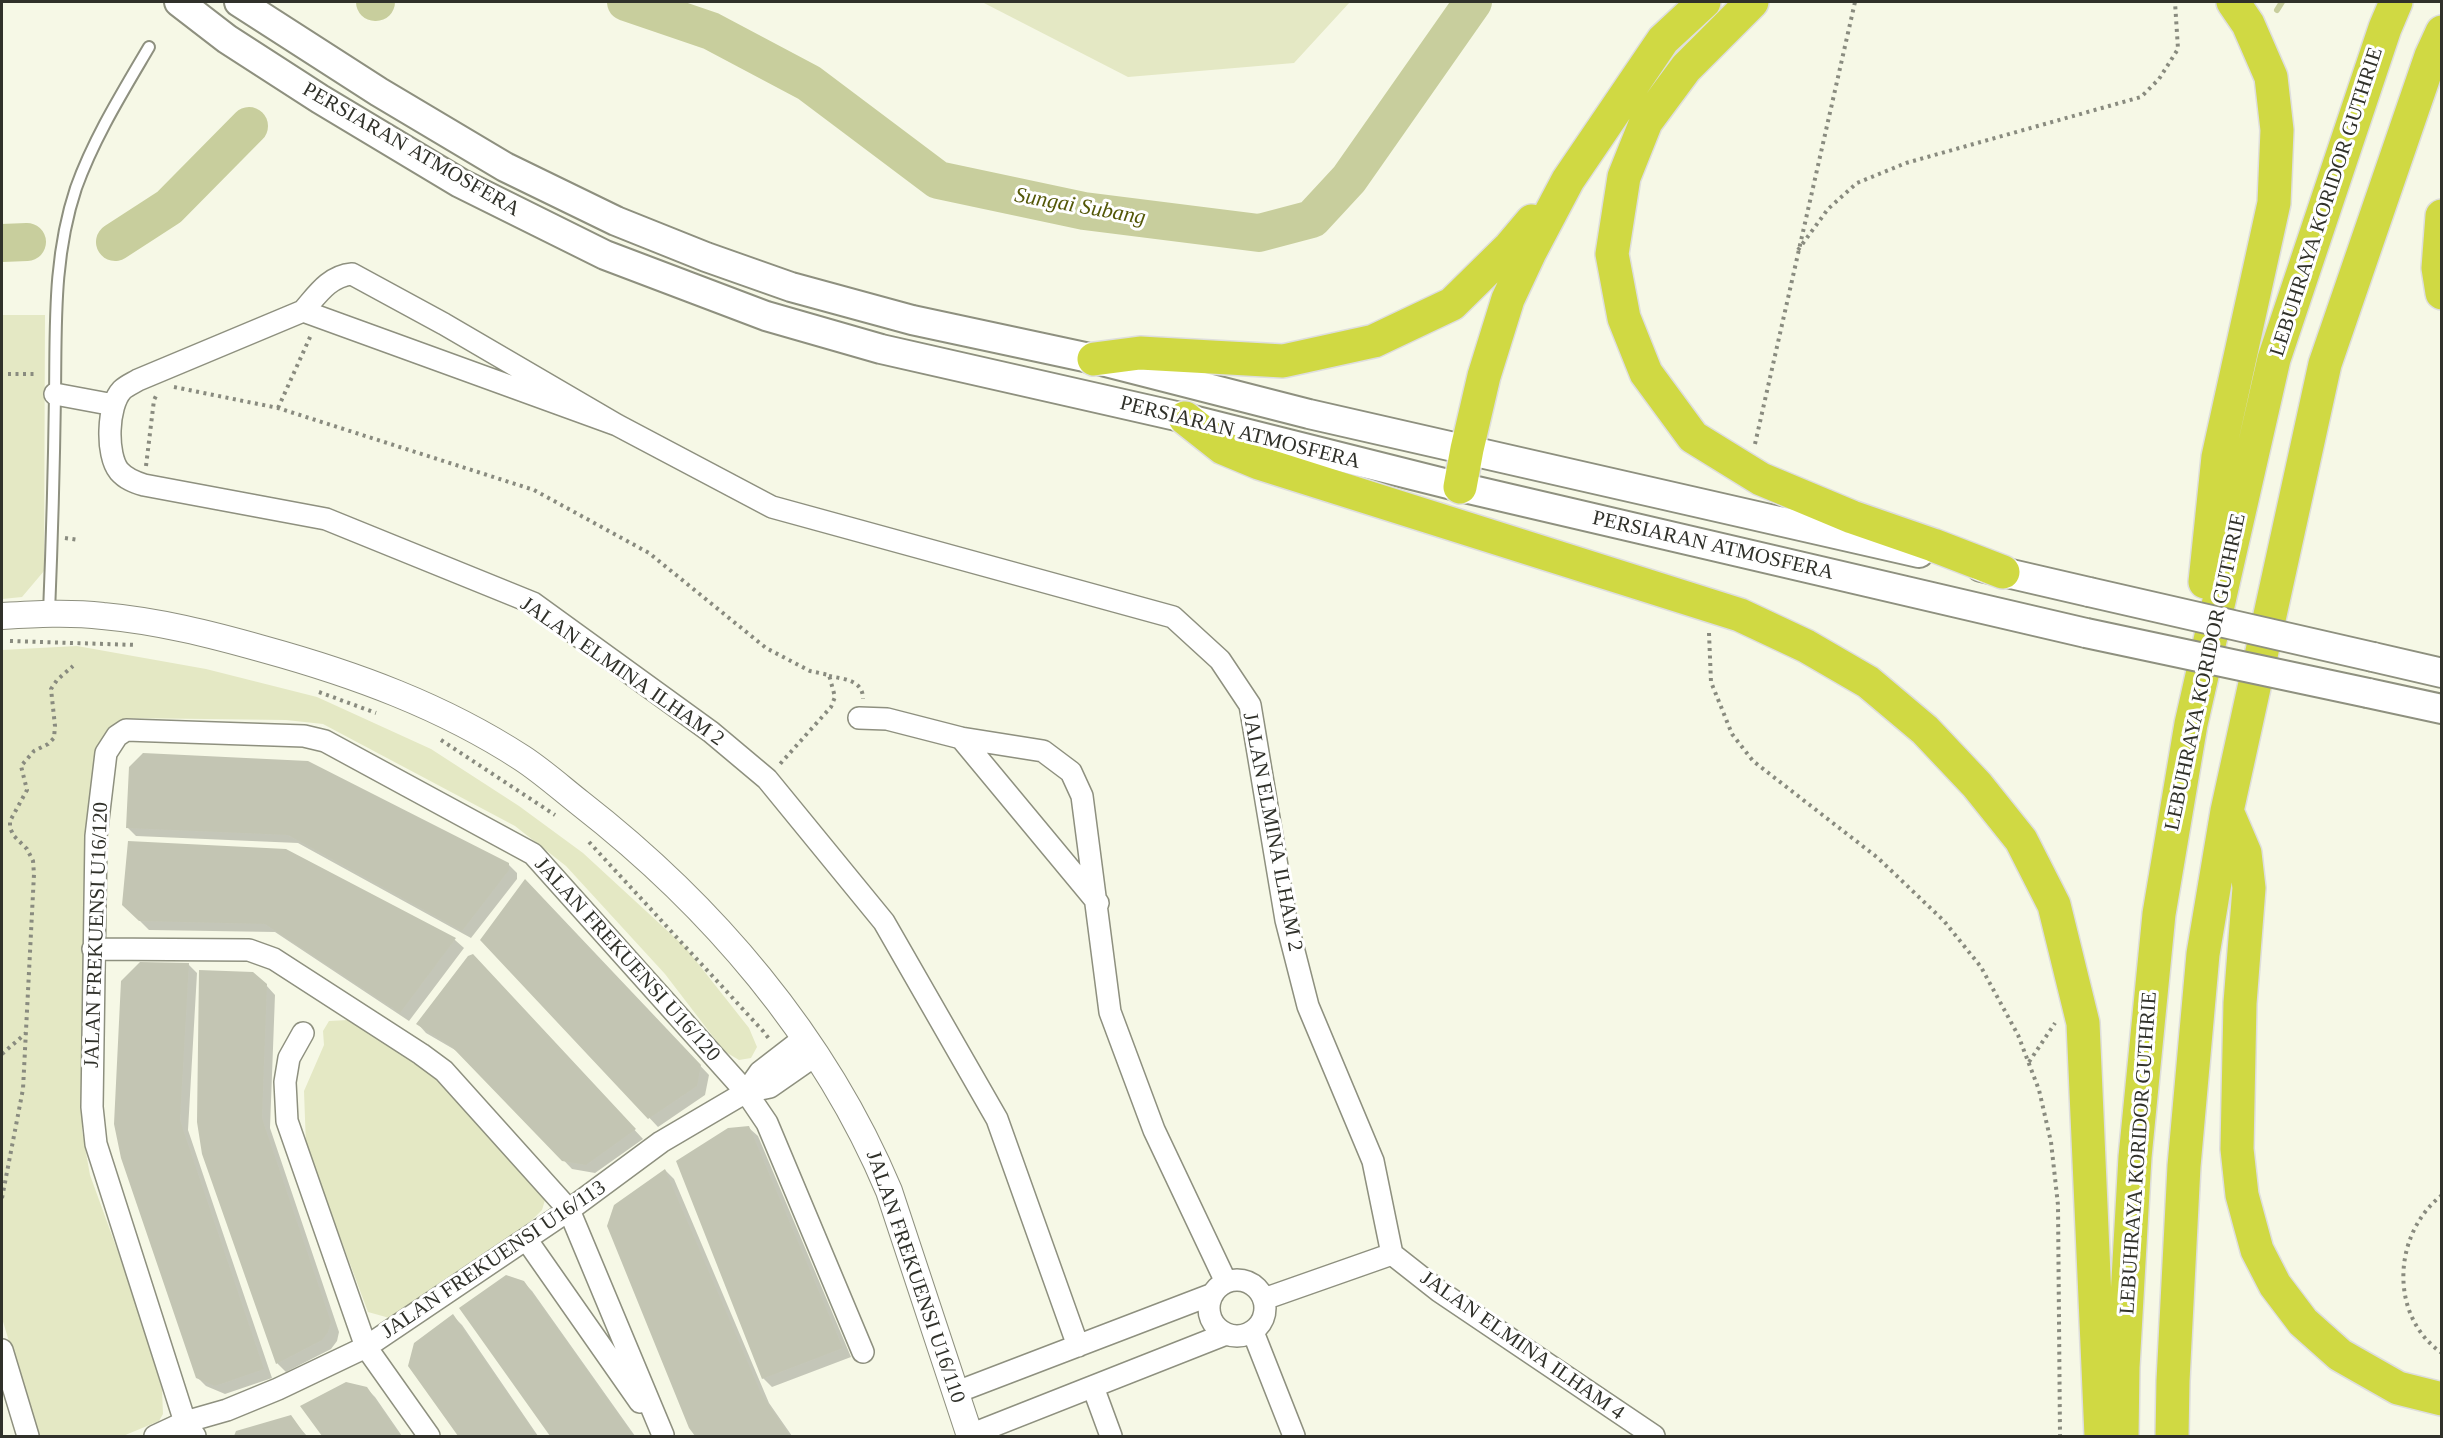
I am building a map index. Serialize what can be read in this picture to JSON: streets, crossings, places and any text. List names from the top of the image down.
{
  "streets": {
    "highway": ["LEBUHRAYA KORIDOR GUTHRIE"],
    "main road": ["PERSIARAN ATMOSFERA"],
    "street": [
      "JALAN ELMINA ILHAM 2",
      "JALAN FREKUENSI U16/120",
      "JALAN FREKUENSI U16/113",
      "JALAN FREKUENSI U16/110",
      "JALAN ELMINA ILHAM 4"
    ]
  },
  "crossings": [
    ["JALAN ELMINA ILHAM 2", "JALAN ELMINA ILHAM 4"],
    ["JALAN FREKUENSI U16/120", "JALAN FREKUENSI U16/113"],
    ["JALAN FREKUENSI U16/113", "JALAN FREKUENSI U16/110"]
  ],
  "water": ["Sungai Subang"]
}
